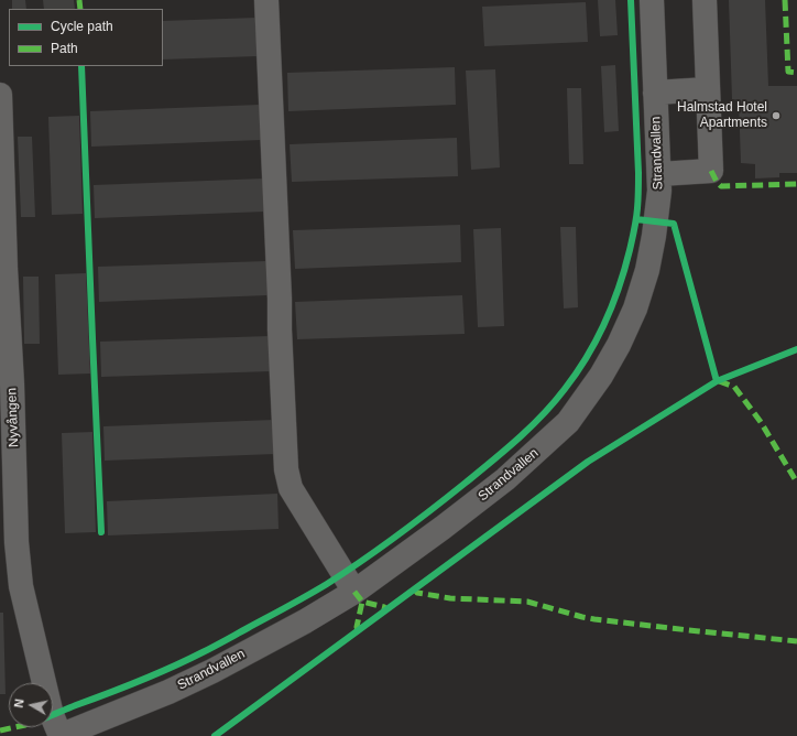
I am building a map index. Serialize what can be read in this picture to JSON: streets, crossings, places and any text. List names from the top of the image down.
{
  "streets": {
    "street": ["Strandvallen", "Nyvången"]
  },
  "crossings": [
    ["Strandvallen", "Nyvången"]
  ],
  "places": ["Halmstad Hotel Apartments"],
  "legend": ["Cycle path", "Path"],
  "north": "left"
}
